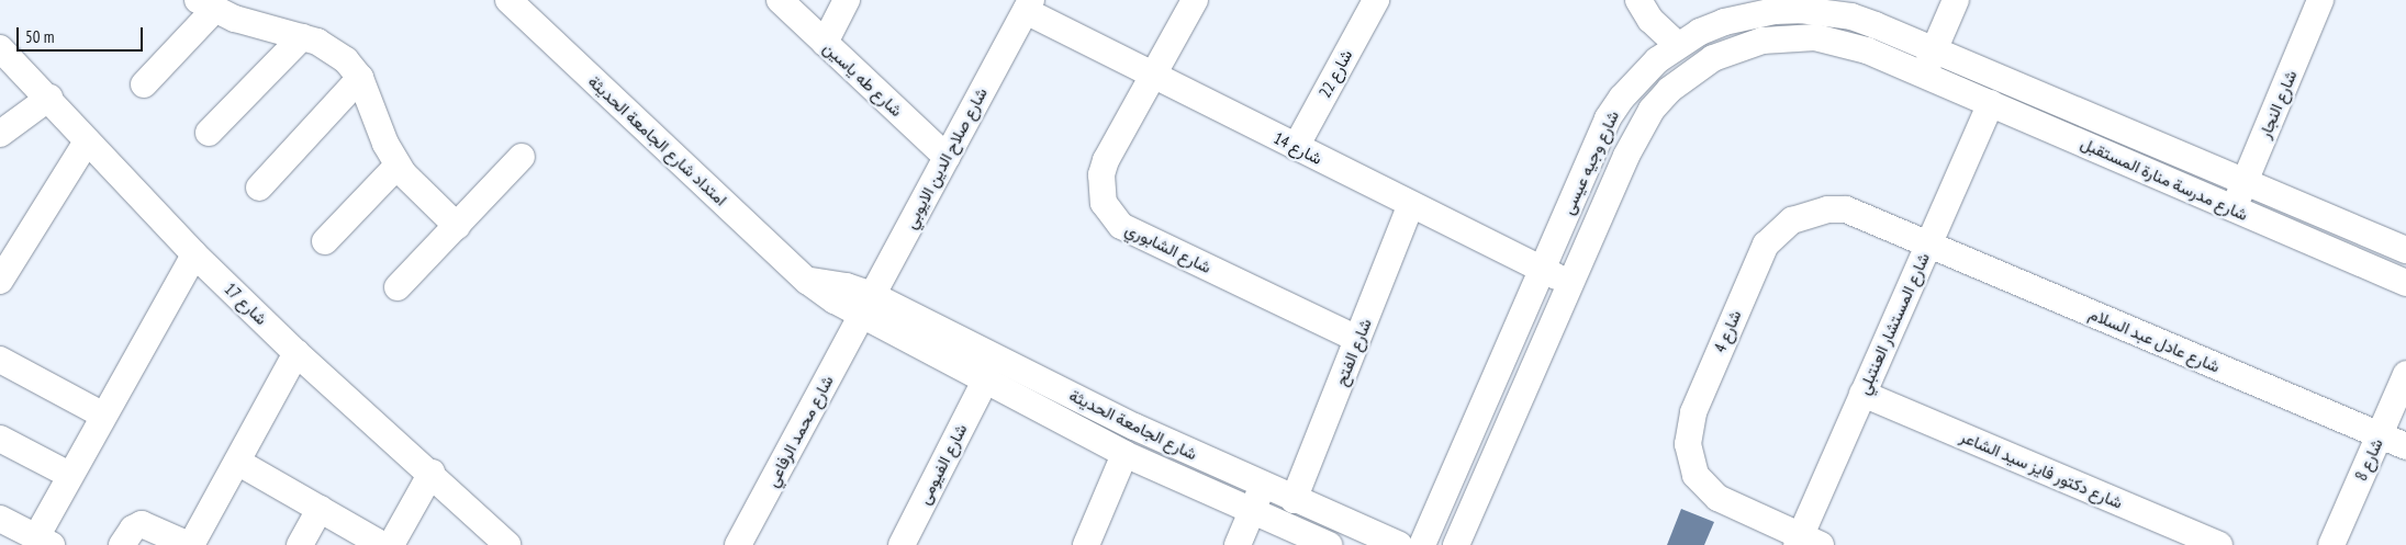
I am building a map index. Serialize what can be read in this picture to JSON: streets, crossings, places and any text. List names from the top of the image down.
{
  "streets": {
    "street": [
      "شارع 22",
      "شارع طه ياسين",
      "شارع النجار",
      "امتداد شارع الجامعة الحديثة",
      "شارع 14",
      "شارع صلاح الدين الايوبي",
      "شارع وجيه عيسى",
      "شارع مدرسة منارة المستقبل",
      "شارع الشابوري",
      "شارع 17",
      "شارع المستشار العنتبلي",
      "شارع 4",
      "شارع عادل عبد السلام",
      "شارع الفتح",
      "شارع الجامعة الحديثة",
      "شارع محمد الرفاعي",
      "شارع 8",
      "شارع الفيومى",
      "شارع دكتور فايز سيد الشاعر"
    ]
  },
  "crossings": [
    ["شارع 22", "شارع 14"],
    ["شارع طه ياسين", "شارع صلاح الدين الايوبي"],
    ["شارع النجار", "شارع مدرسة منارة المستقبل"],
    ["امتداد شارع الجامعة الحديثة", "شارع صلاح الدين الايوبي"],
    ["امتداد شارع الجامعة الحديثة", "شارع الجامعة الحديثة"],
    ["امتداد شارع الجامعة الحديثة", "شارع محمد الرفاعي"],
    ["شارع 14", "شارع صلاح الدين الايوبي"],
    ["شارع 14", "شارع وجيه عيسى"],
    ["شارع 14", "شارع الشابوري"],
    ["شارع 14", "شارع الفتح"],
    ["شارع صلاح الدين الايوبي", "شارع الجامعة الحديثة"],
    ["شارع صلاح الدين الايوبي", "شارع محمد الرفاعي"],
    ["شارع وجيه عيسى", "شارع مدرسة منارة المستقبل"],
    ["شارع مدرسة منارة المستقبل", "شارع المستشار العنتبلي"],
    ["شارع الشابوري", "شارع الفتح"],
    ["شارع المستشار العنتبلي", "شارع 4"],
    ["شارع المستشار العنتبلي", "شارع عادل عبد السلام"],
    ["شارع المستشار العنتبلي", "شارع دكتور فايز سيد الشاعر"],
    ["شارع 4", "شارع عادل عبد السلام"],
    ["شارع عادل عبد السلام", "شارع 8"],
    ["شارع الفتح", "شارع الجامعة الحديثة"],
    ["شارع الجامعة الحديثة", "شارع محمد الرفاعي"],
    ["شارع الجامعة الحديثة", "شارع الفيومى"]
  ],
  "scale_bar": "50 m"
}
